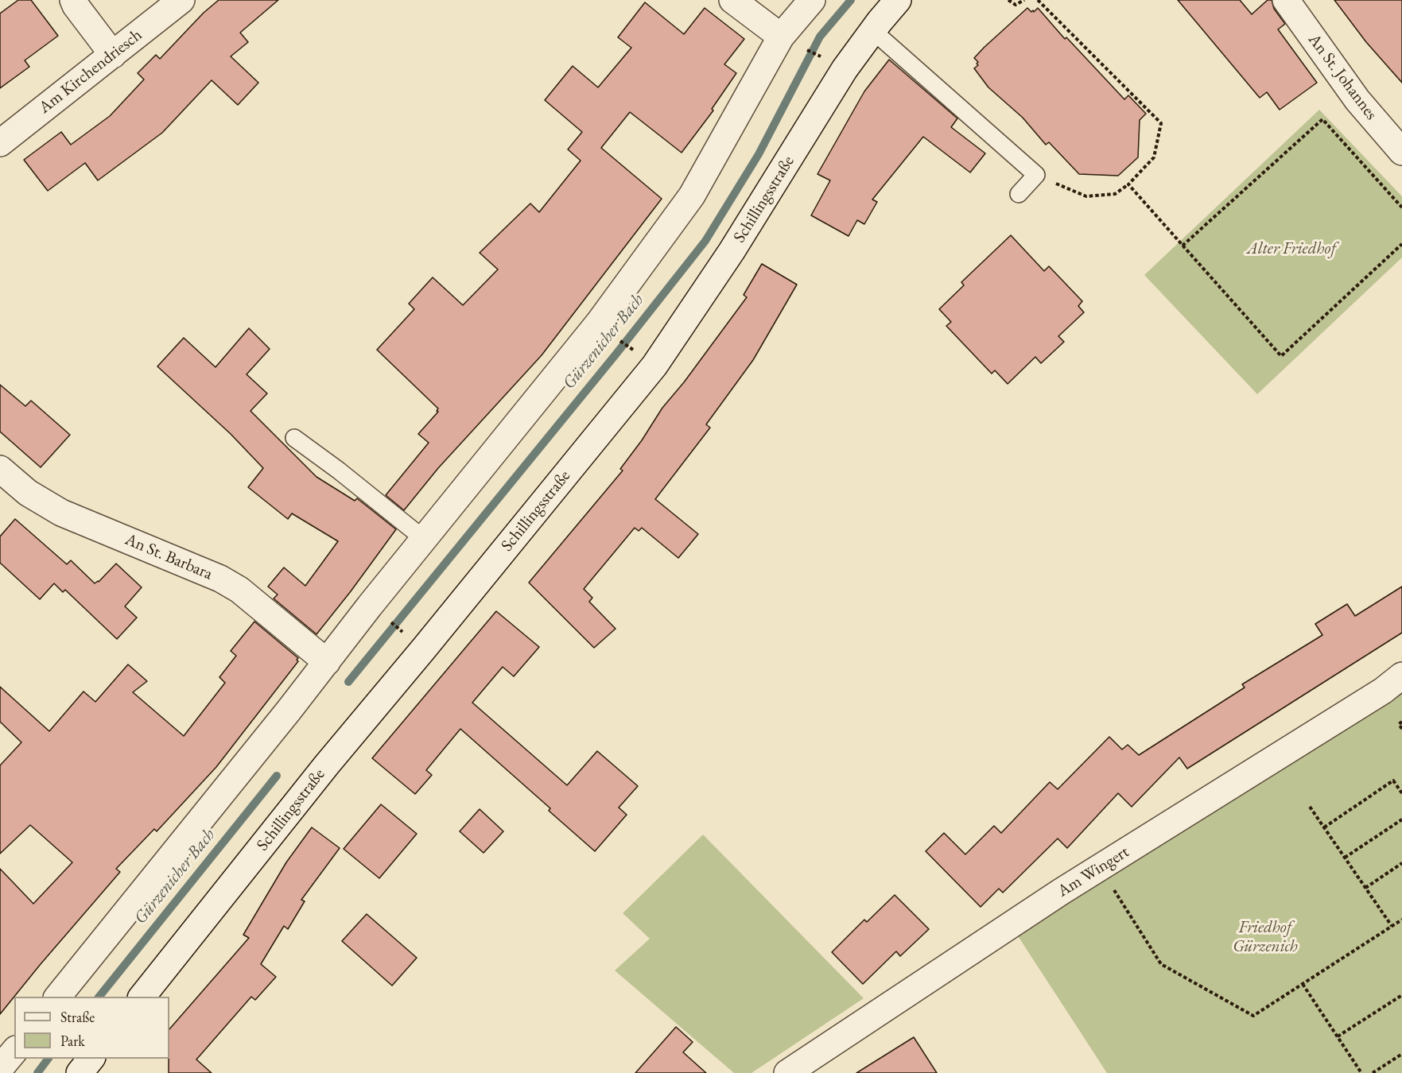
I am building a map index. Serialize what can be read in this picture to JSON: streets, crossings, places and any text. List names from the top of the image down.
{
  "streets": {
    "street": [
      "Am Kirchendriesch",
      "An St. Johannes",
      "Schillingsstraße",
      "An St. Barbara",
      "Am Wingert"
    ]
  },
  "water": ["Gürzenicher Bach"],
  "parks": ["Alter Friedhof", "Friedhof Gürzenich"],
  "legend": ["Straße", "Park"]
}
